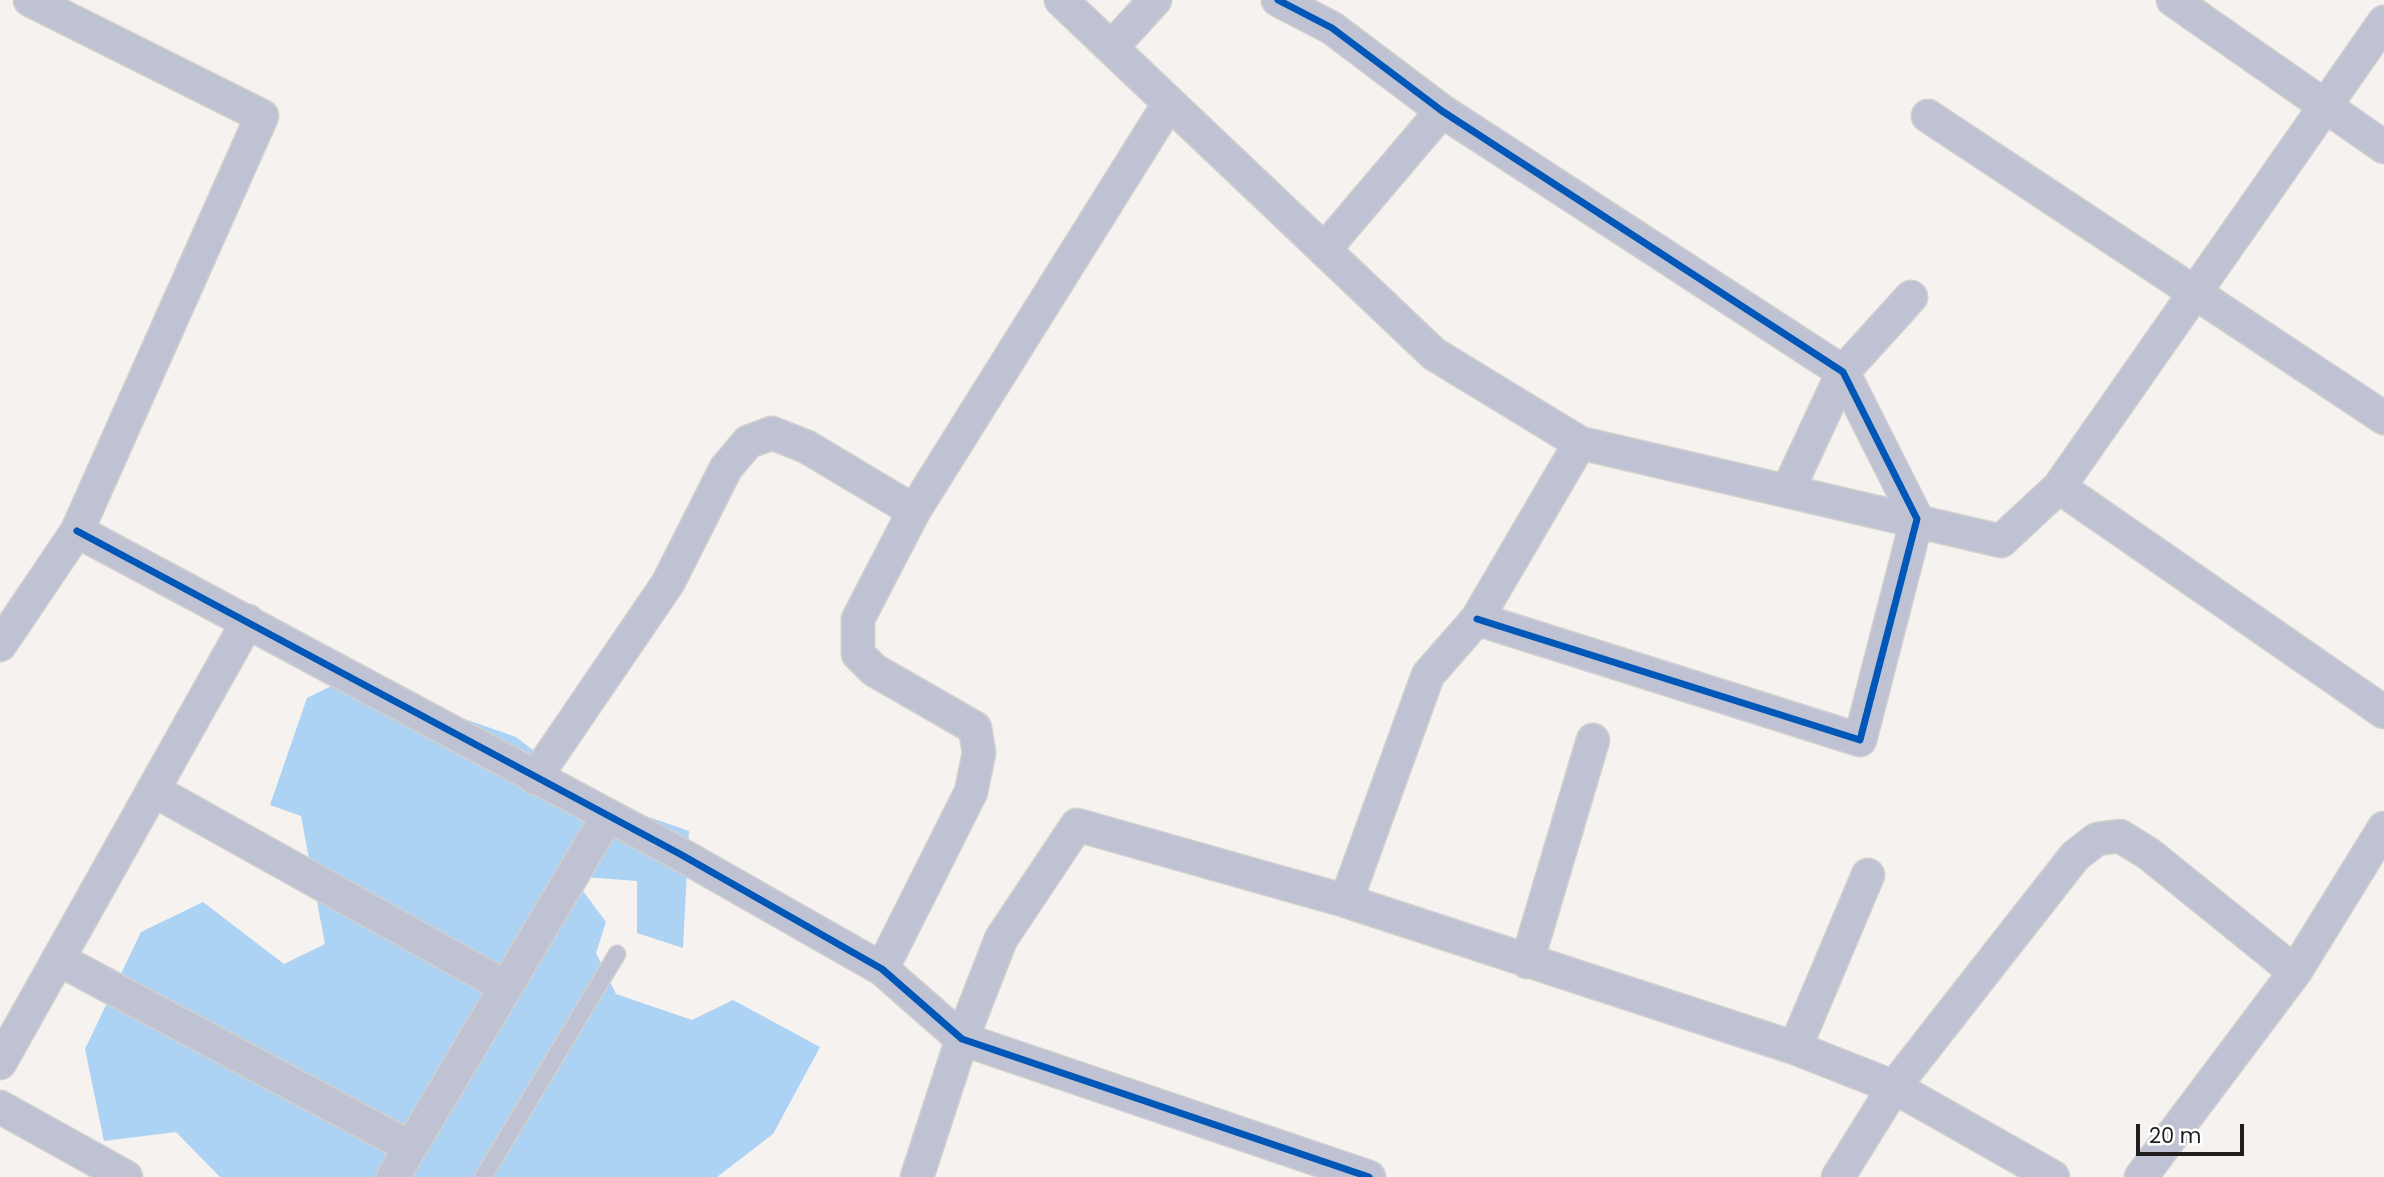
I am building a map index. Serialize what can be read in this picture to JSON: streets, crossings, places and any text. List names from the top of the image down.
{
  "scale_bar": "20 m"
}
